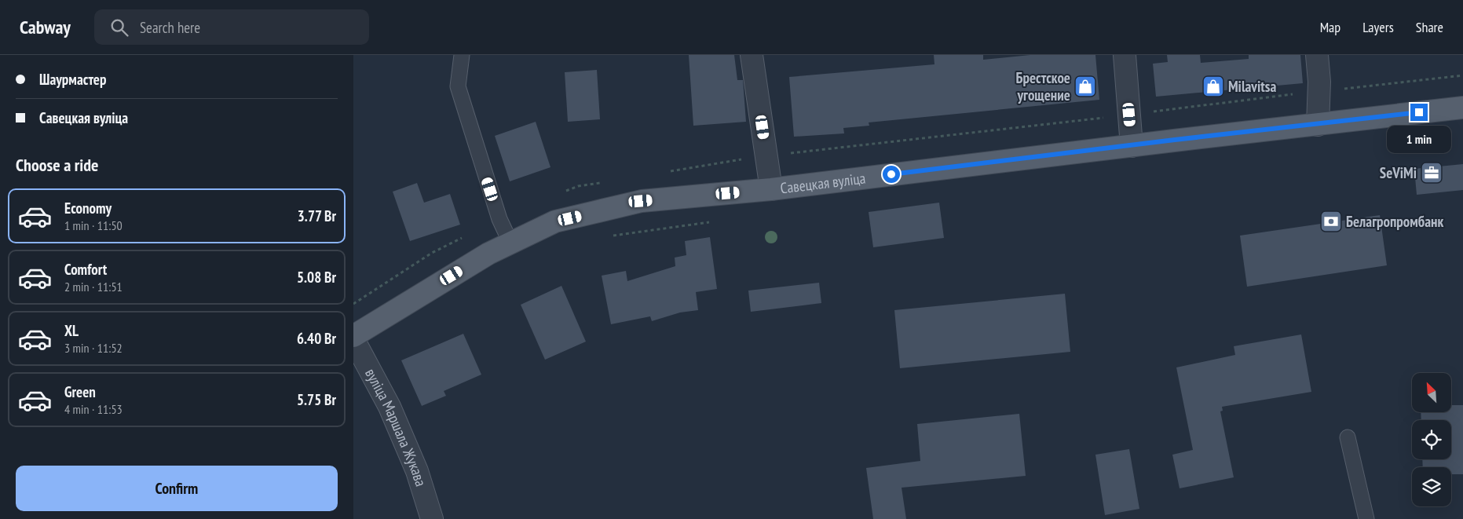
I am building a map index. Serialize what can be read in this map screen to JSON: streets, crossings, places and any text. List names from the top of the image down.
{
  "streets": {
    "main road": ["Савецкая вуліца"],
    "street": ["вуліца Маршала Жукава"]
  },
  "places": {
    "shop": ["Брестское угощение", "Milavitsa"],
    "office": ["SeViMi"],
    "bank": ["Белагропромбанк"]
  },
  "north": "top left",
  "page": {
    "header": "Cabway",
    "search": "Search here",
    "nav": ["Map", "Layers", "Share"],
    "banner": ["Шаурмастер", "Савецкая вуліца"],
    "bubble": "1 min",
    "heading": "Choose a ride",
    "list": [
      {
        "name": "Economy",
        "note": "1 min · 11:50",
        "value": "3.77 Br"
      },
      {
        "name": "Comfort",
        "note": "2 min · 11:51",
        "value": "5.08 Br"
      },
      {
        "name": "XL",
        "note": "3 min · 11:52",
        "value": "6.40 Br"
      },
      {
        "name": "Green",
        "note": "4 min · 11:53",
        "value": "5.75 Br"
      }
    ],
    "buttons": "Confirm"
  }
}
